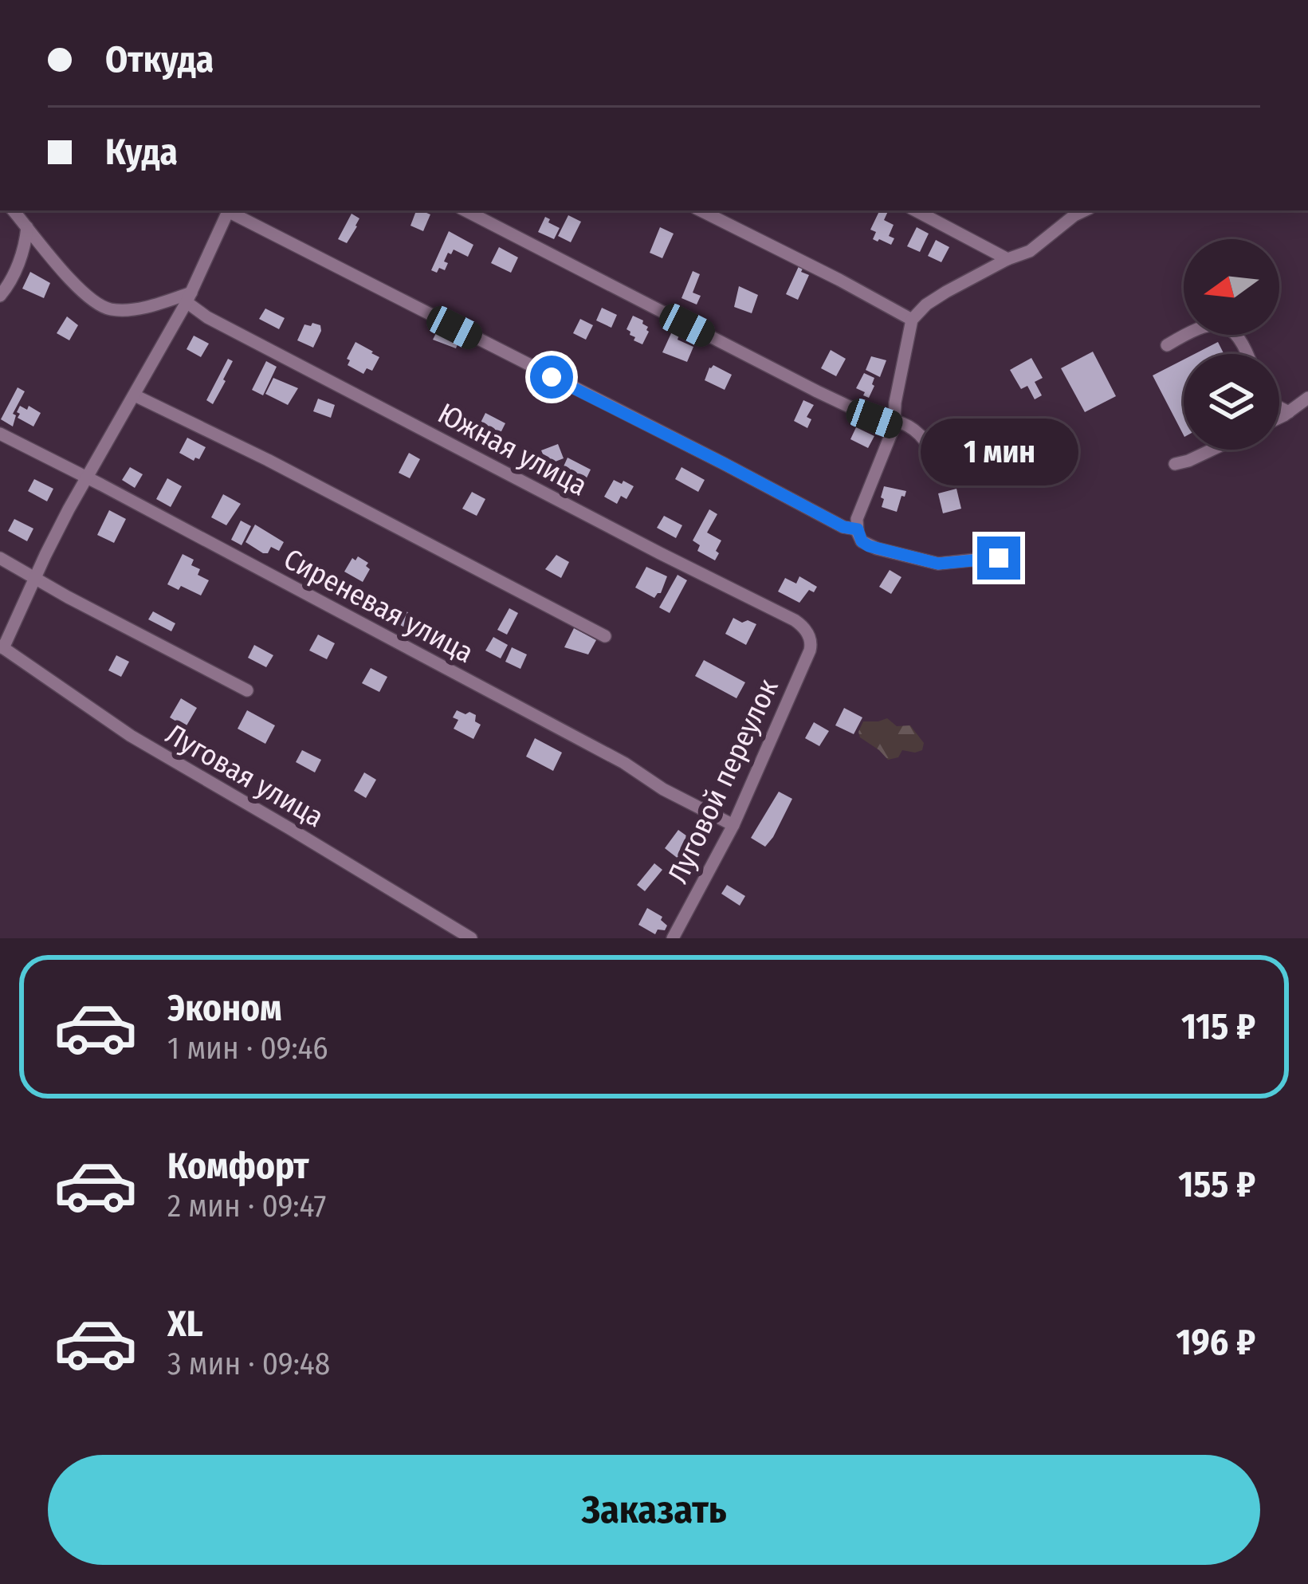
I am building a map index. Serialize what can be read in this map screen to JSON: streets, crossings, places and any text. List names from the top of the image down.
{
  "streets": {
    "street": [
      "Южная улица",
      "Сиреневая улица",
      "Луговая улица",
      "Луговой переулок"
    ]
  },
  "crossings": [
    ["Южная улица", "Луговой переулок"],
    ["Сиреневая улица", "Луговой переулок"]
  ],
  "north": "left",
  "page": {
    "banner": ["Откуда", "Куда"],
    "bubble": "1 мин",
    "list": [
      {
        "name": "Эконом",
        "note": "1 мин · 09:46",
        "value": "115 ₽"
      },
      {
        "name": "Комфорт",
        "note": "2 мин · 09:47",
        "value": "155 ₽"
      },
      {
        "name": "XL",
        "note": "3 мин · 09:48",
        "value": "196 ₽"
      }
    ],
    "buttons": "Заказать"
  }
}
